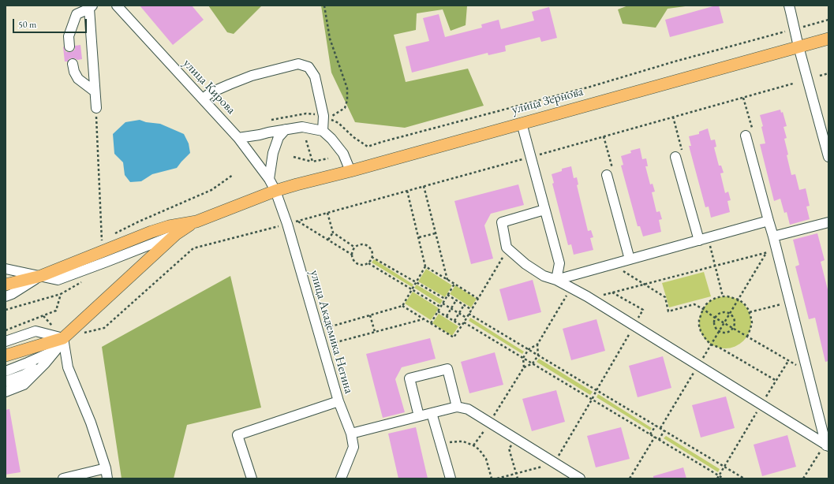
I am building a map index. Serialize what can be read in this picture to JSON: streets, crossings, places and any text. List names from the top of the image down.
{
  "streets": {
    "main road": ["улица Зернова"],
    "street": ["улица Кирова", "улица Академика Негина"]
  },
  "crossings": [
    ["улица Кирова", "улица Зернова"],
    ["улица Кирова", "улица Академика Негина"],
    ["улица Зернова", "улица Академика Негина"]
  ],
  "scale_bar": "50 m"
}
